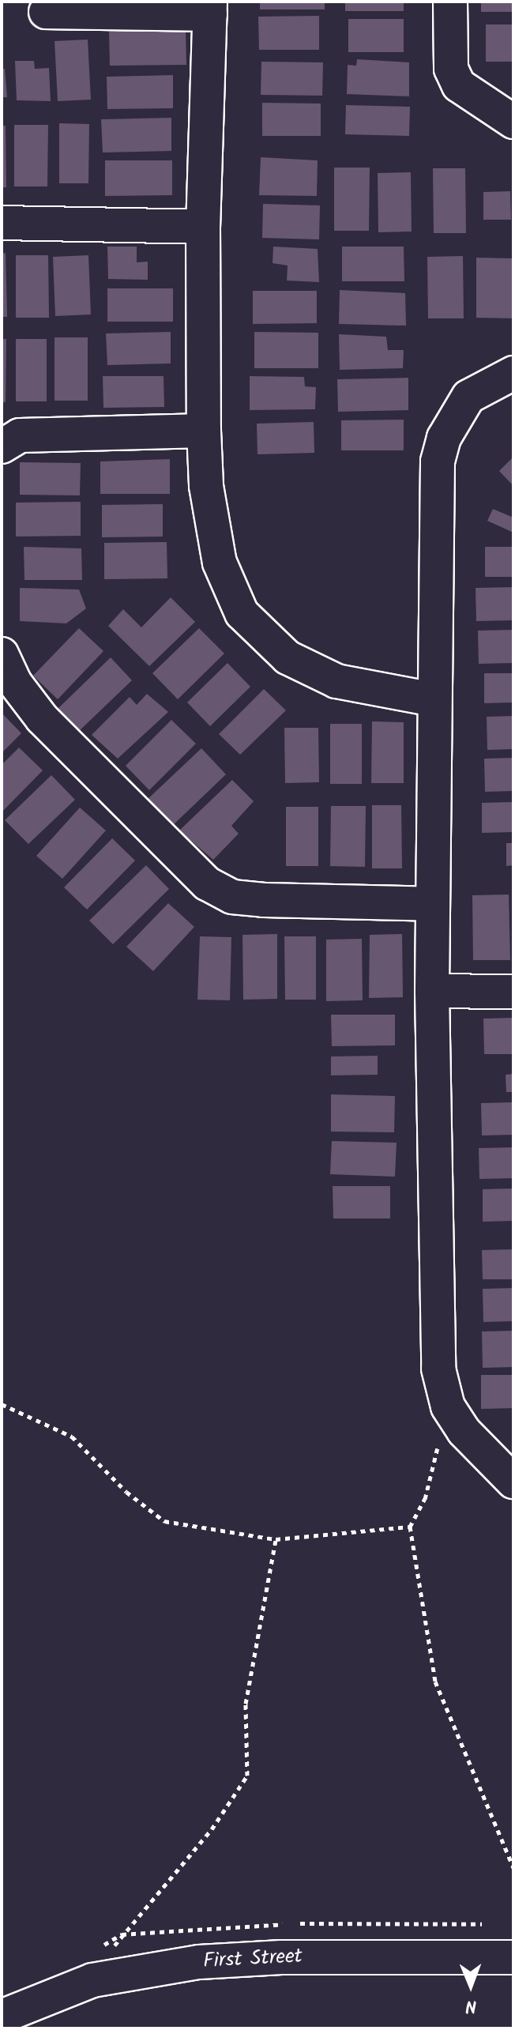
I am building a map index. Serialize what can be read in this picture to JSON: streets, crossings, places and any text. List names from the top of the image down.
{
  "streets": {
    "street": ["First Street"]
  },
  "north": "bottom"
}
